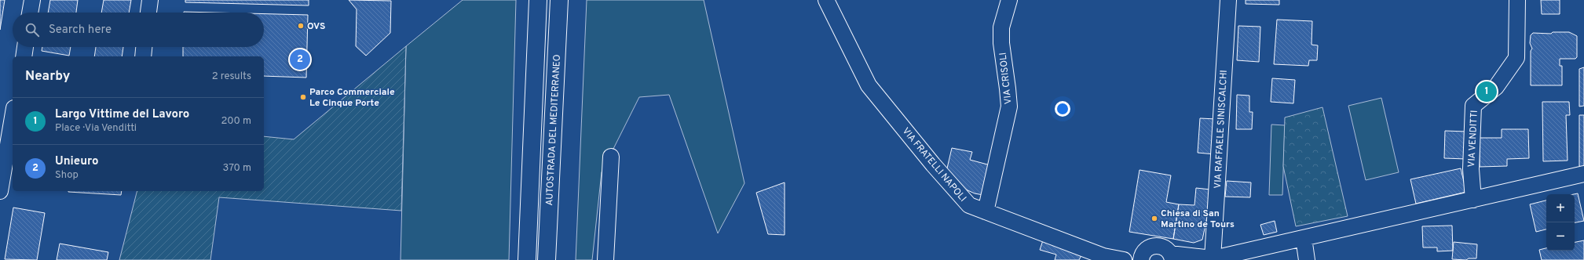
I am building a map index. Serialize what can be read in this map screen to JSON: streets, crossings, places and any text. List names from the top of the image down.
{
  "streets": {
    "highway": ["AUTOSTRADA DEL MEDITERRANEO"],
    "street": [
      "VIA CRISOLI",
      "VIA RAFFAELE SINISCALCHI",
      "VIA VENDITTI",
      "VIA FRATELLI NAPOLI"
    ]
  },
  "crossings": [
    ["VIA CRISOLI", "VIA FRATELLI NAPOLI"]
  ],
  "places": ["OVS", "Parco Commerciale Le Cinque Porte", "Chiesa di San Martino de Tours"],
  "page": {
    "search": "Search here",
    "pins": ["2", "1"],
    "heading": ["Nearby", "2 results"],
    "list": [
      {
        "mark": "1",
        "name": "Largo Vittime del Lavoro",
        "note": "Place · Via Venditti",
        "value": "200 m"
      },
      {
        "mark": "2",
        "name": "Unieuro",
        "note": "Shop",
        "value": "370 m"
      }
    ],
    "map_buttons": ["+", "−"]
  }
}
